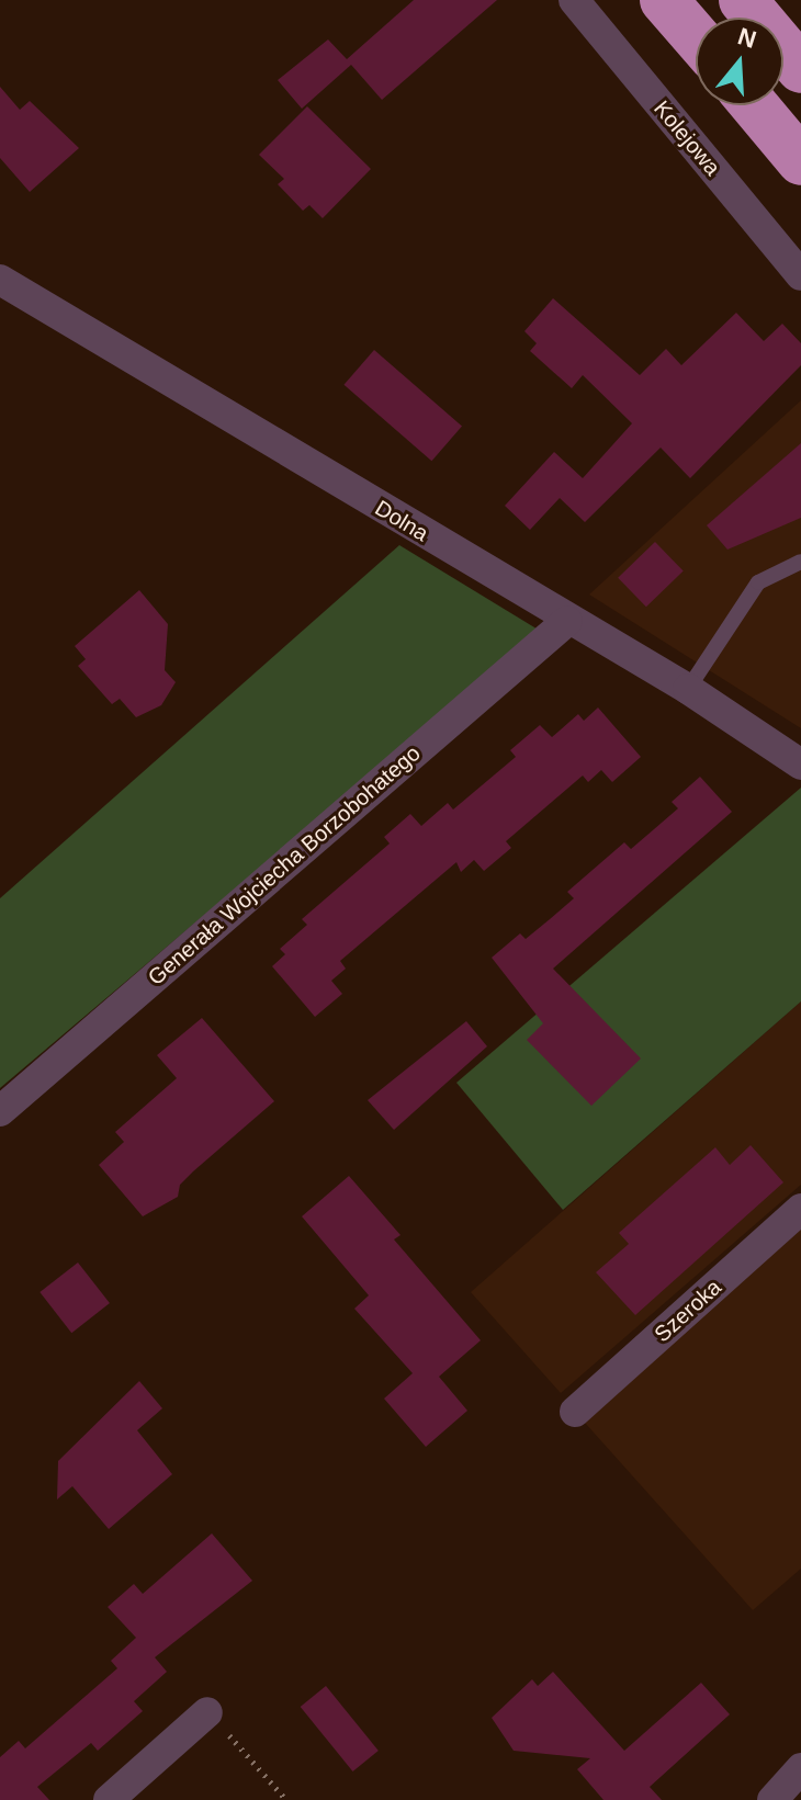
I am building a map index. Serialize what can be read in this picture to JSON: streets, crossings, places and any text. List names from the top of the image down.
{
  "streets": {
    "street": [
      "Kolejowa",
      "Dolna",
      "Generała Wojciecha Borzobohatego",
      "Szeroka"
    ]
  },
  "crossings": [
    ["Dolna", "Generała Wojciecha Borzobohatego"]
  ],
  "north": "top"
}
